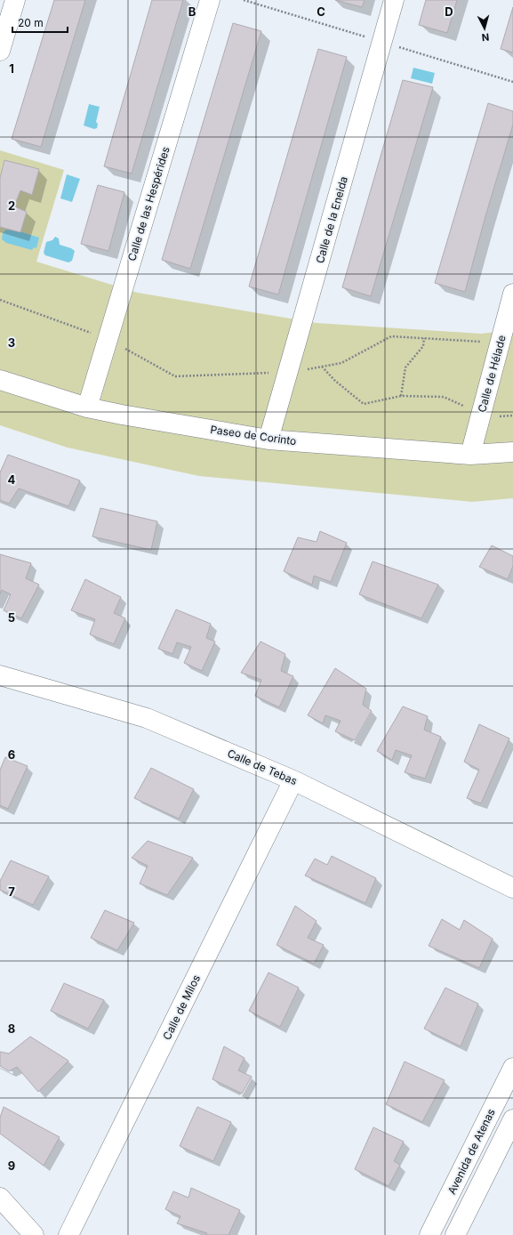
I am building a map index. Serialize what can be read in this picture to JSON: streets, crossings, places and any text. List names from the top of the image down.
{
  "streets": {
    "street": [
      "Calle de las Hespérides",
      "Calle de la Eneida",
      "Calle de Hélade",
      "Paseo de Corinto",
      "Calle de Tebas",
      "Calle de Milos",
      "Avenida de Atenas"
    ]
  },
  "crossings": [
    ["Calle de las Hespérides", "Paseo de Corinto"],
    ["Calle de la Eneida", "Paseo de Corinto"],
    ["Calle de Hélade", "Paseo de Corinto"],
    ["Calle de Tebas", "Calle de Milos"]
  ],
  "scale_bar": "20 m",
  "north": "bottom",
  "grid": {
    "columns": ["B", "C", "D"],
    "rows": [
      "1",
      "2",
      "3",
      "4",
      "5",
      "6",
      "7",
      "8",
      "9"
    ]
  }
}
